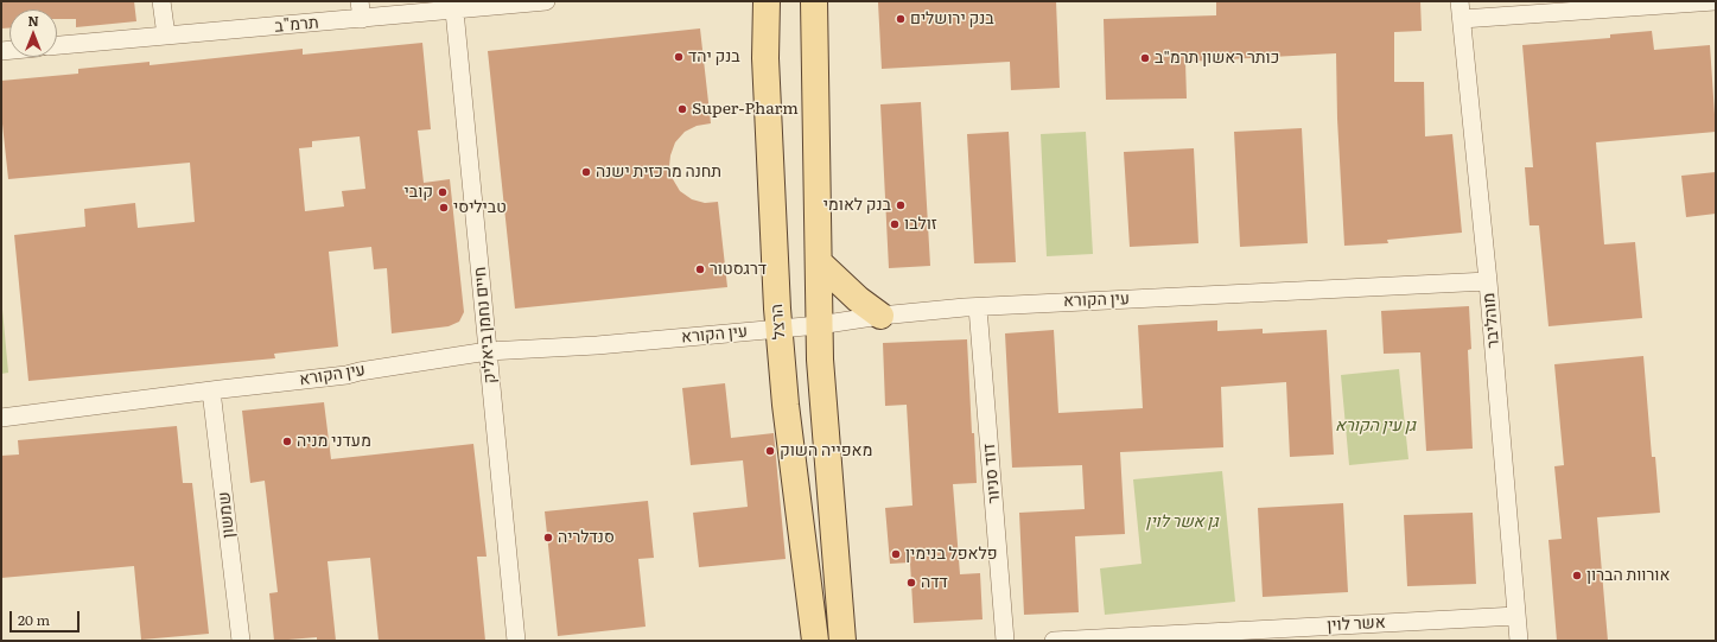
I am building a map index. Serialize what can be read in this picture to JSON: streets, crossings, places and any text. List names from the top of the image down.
{
  "streets": {
    "main road": ["הרצל"],
    "street": [
      "תרמ\"ב",
      "עין הקורא",
      "מוהליבר",
      "חיים נחמן ביאליק",
      "דוד סניור",
      "שמשון",
      "אשר לוין"
    ]
  },
  "crossings": [
    ["תרמ\"ב", "חיים נחמן ביאליק"],
    ["עין הקורא", "מוהליבר"],
    ["עין הקורא", "הרצל"],
    ["עין הקורא", "חיים נחמן ביאליק"],
    ["עין הקורא", "דוד סניור"],
    ["עין הקורא", "שמשון"],
    ["מוהליבר", "אשר לוין"]
  ],
  "parks": ["גן עין הקורא", "גן אשר לוין"],
  "places": [
    "בנק ירושלים",
    "בנק יהד",
    "כותר ראשון תרמ\"ב",
    "Super-Pharm",
    "תחנה מרכזית ישנה",
    "קובי",
    "בנק לאומי",
    "טביליסי",
    "זולבו",
    "דרגסטור",
    "מעדני מניה",
    "מאפייה השוק",
    "סנדלריה",
    "פלאפל בנימין",
    "אורוות הברון",
    "דדה"
  ],
  "scale_bar": "20 m",
  "north": "top"
}
